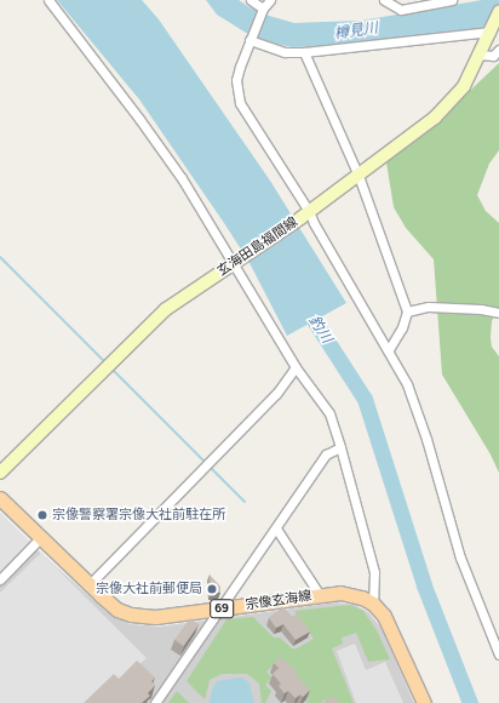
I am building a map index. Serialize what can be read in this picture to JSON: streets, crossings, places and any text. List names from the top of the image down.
{
  "streets": {
    "main road": ["玄海田島福間線", "宗像玄海線", "69"]
  },
  "water": ["樽見川", "釣川"],
  "places": ["宗像警察署宗像大社前駐在所", "宗像大社前郵便局"]
}
